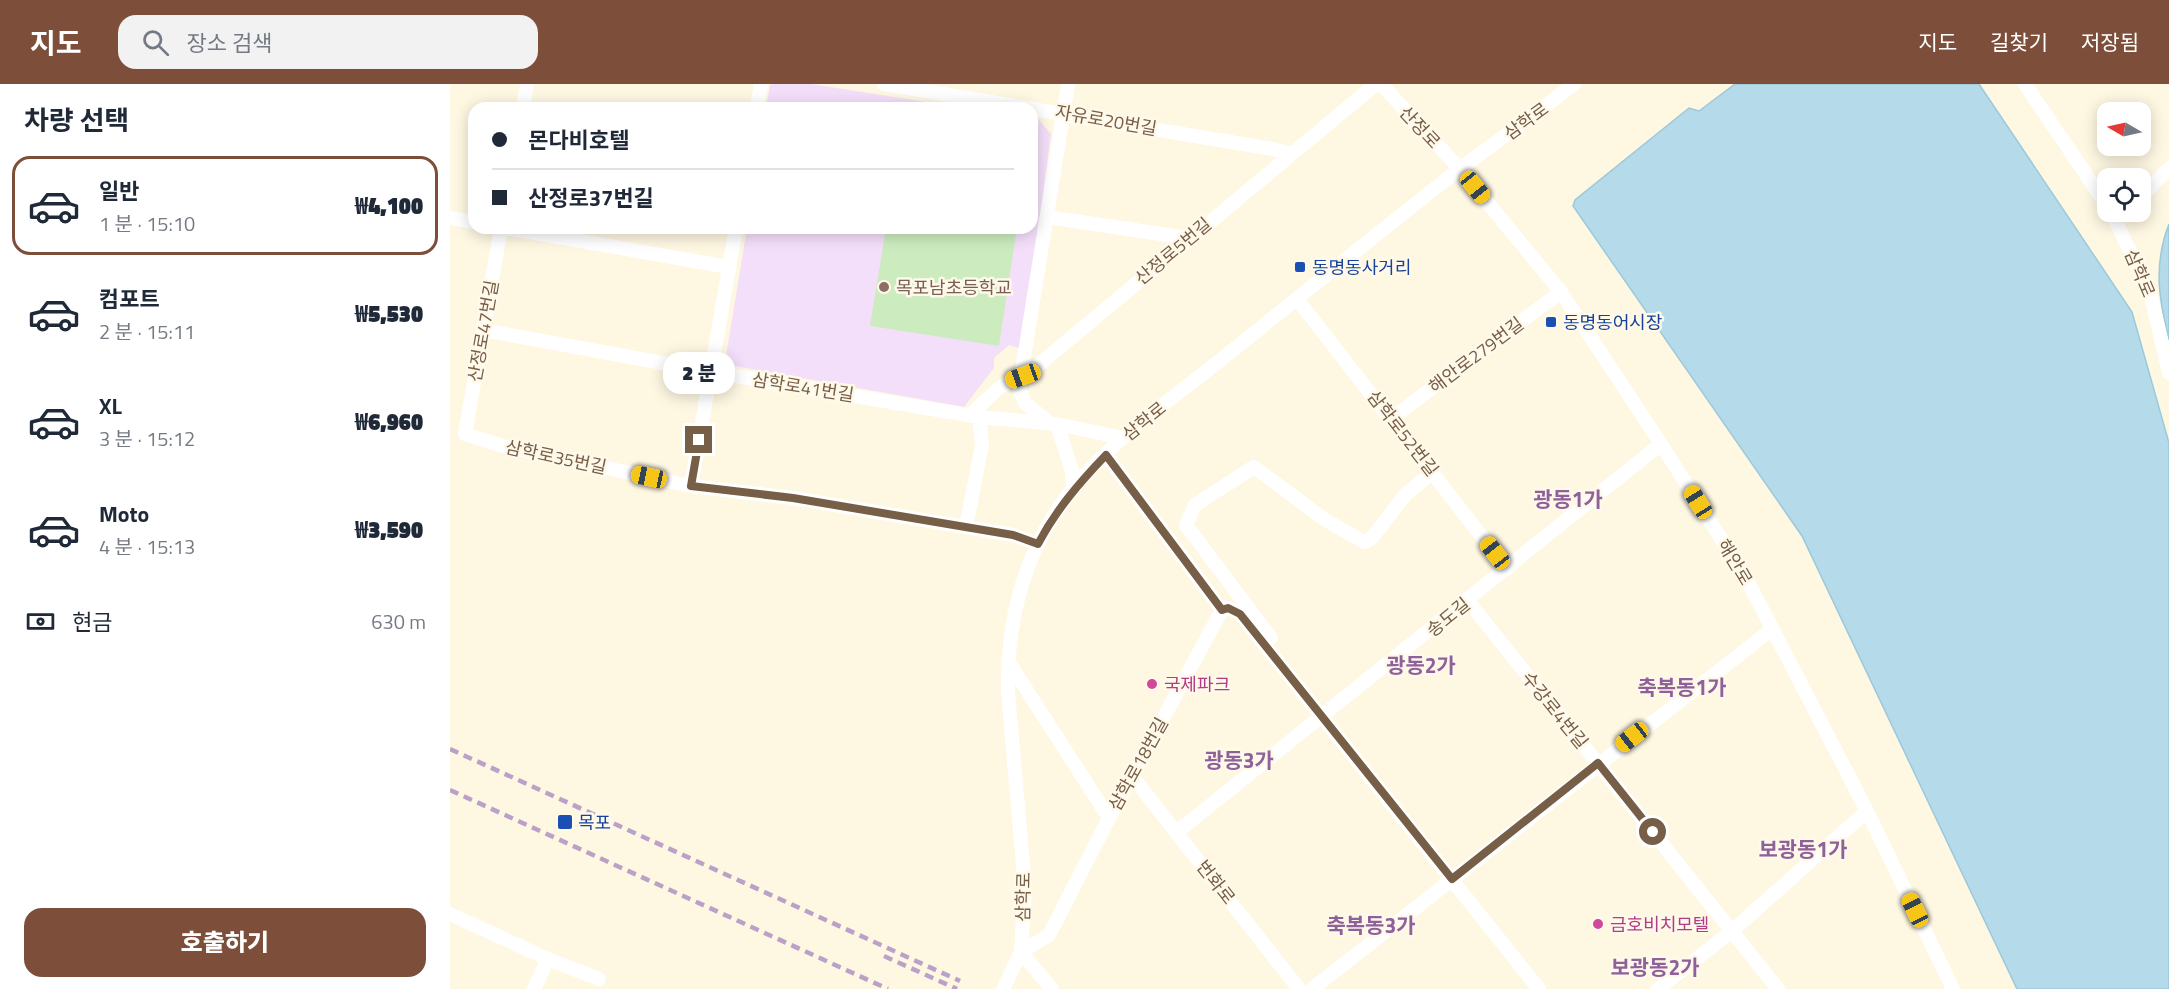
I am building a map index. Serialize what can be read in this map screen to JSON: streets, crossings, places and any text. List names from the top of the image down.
{
  "streets": {
    "street": [
      "자유로20번길",
      "삼학로",
      "산정로",
      "산정로5번길",
      "산정로47번길",
      "해안로279번길",
      "삼학로41번길",
      "삼학로52번길",
      "삼학로35번길",
      "해안로",
      "송도길",
      "수강로4번길",
      "삼학로18번길",
      "번화로"
    ]
  },
  "crossings": [
    ["자유로20번길", "산정로5번길"],
    ["삼학로", "산정로"],
    ["삼학로", "삼학로41번길"],
    ["삼학로", "삼학로52번길"],
    ["삼학로", "삼학로35번길"],
    ["삼학로", "해안로"],
    ["삼학로", "삼학로18번길"],
    ["산정로", "해안로"],
    ["산정로5번길", "삼학로41번길"],
    ["산정로47번길", "삼학로41번길"],
    ["산정로47번길", "삼학로35번길"],
    ["해안로279번길", "삼학로52번길"],
    ["해안로279번길", "해안로"],
    ["삼학로52번길", "송도길"],
    ["해안로", "송도길"],
    ["송도길", "수강로4번길"],
    ["송도길", "번화로"],
    ["삼학로18번길", "번화로"]
  ],
  "districts": [
    "광동1가",
    "광동2가",
    "축복동1가",
    "광동3가",
    "보광동1가",
    "축복동3가",
    "보광동2가"
  ],
  "places": {
    "transit": ["동명동사거리", "동명동어시장", "목포"],
    "other": ["목포남초등학교", "국제파크", "금호비치모텔"]
  },
  "north": "left",
  "page": {
    "header": "지도",
    "search": "장소 검색",
    "nav": ["지도", "길찾기", "저장됨"],
    "heading": "차량 선택",
    "banner": ["몬다비호텔", "산정로37번길"],
    "list": [
      {
        "name": "일반",
        "note": "1 분 · 15:10",
        "value": "₩4,100"
      },
      {
        "name": "컴포트",
        "note": "2 분 · 15:11",
        "value": "₩5,530"
      },
      {
        "name": "XL",
        "note": "3 분 · 15:12",
        "value": "₩6,960"
      },
      {
        "name": "Moto",
        "note": "4 분 · 15:13",
        "value": "₩3,590"
      }
    ],
    "bubble": "2 분",
    "pay": ["현금", "630 m"],
    "buttons": "호출하기"
  }
}
